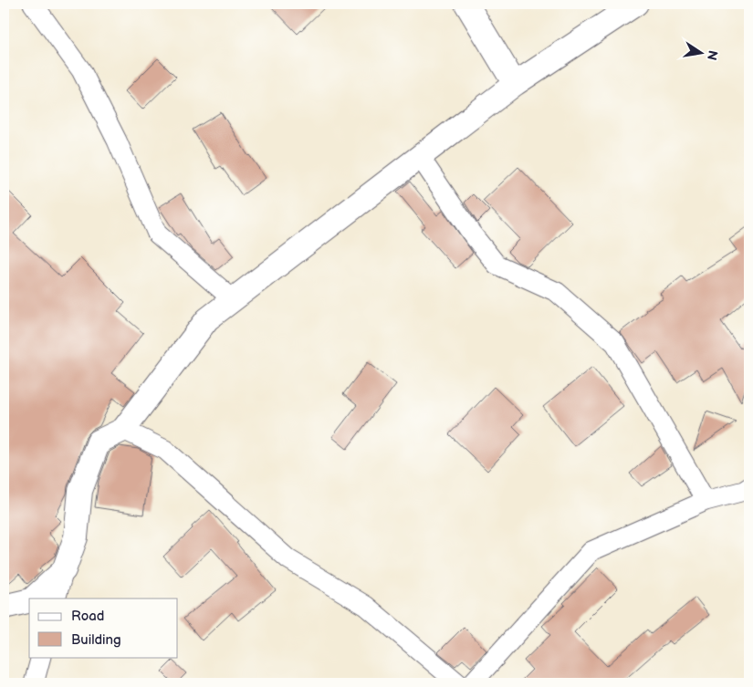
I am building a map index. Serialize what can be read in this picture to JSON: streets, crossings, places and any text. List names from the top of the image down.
{
  "legend": ["Road", "Building"],
  "north": "right"
}
